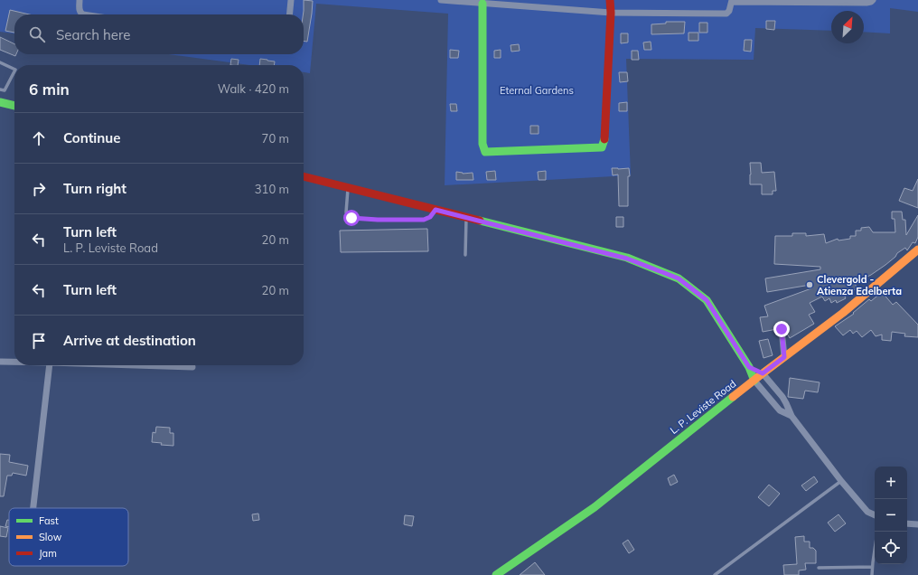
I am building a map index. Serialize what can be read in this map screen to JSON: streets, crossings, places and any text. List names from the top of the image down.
{
  "streets": {
    "street": ["L. P. Leviste Road"]
  },
  "parks": ["Eternal Gardens"],
  "places": ["Clevergold - Atienza Edelberta"],
  "legend": ["Fast", "Slow", "Jam"],
  "north": "top right",
  "page": {
    "search": "Search here",
    "heading": ["6 min", "Walk · 420 m"],
    "list": [
      ["Continue", "70 m"],
      ["Turn right", "310 m"],
      ["Turn left", "L. P. Leviste Road", "20 m"],
      ["Turn left", "20 m"],
      "Arrive at destination"
    ],
    "map_buttons": ["+", "−"]
  }
}
